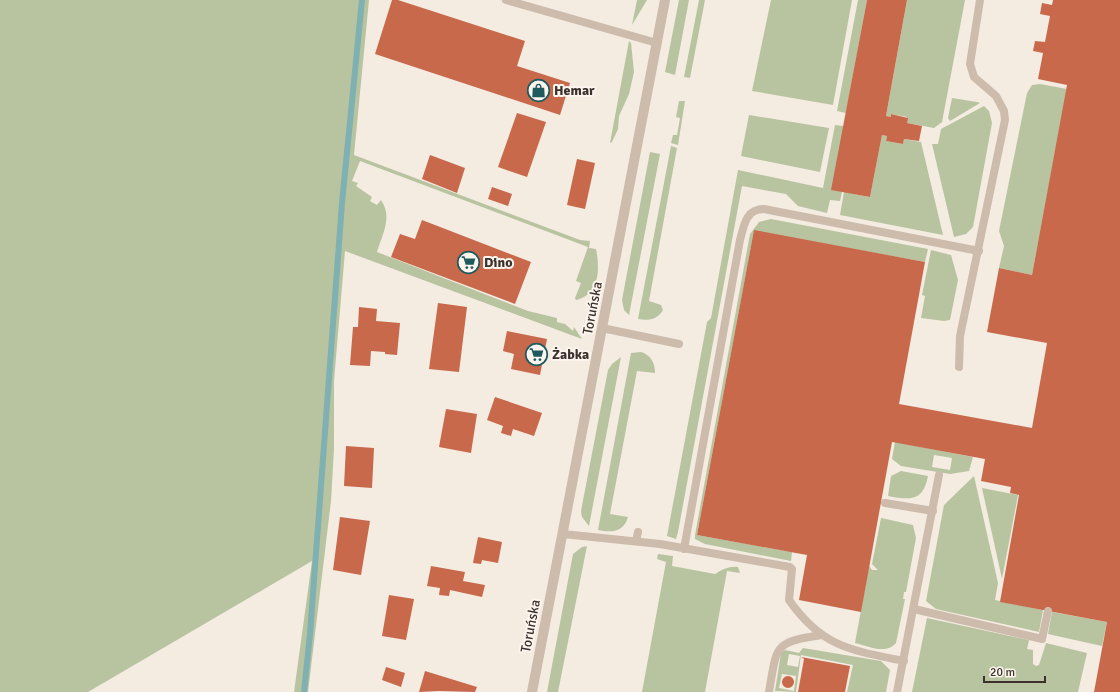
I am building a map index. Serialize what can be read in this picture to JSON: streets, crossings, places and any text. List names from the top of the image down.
{
  "streets": {
    "street": ["Toruńska"]
  },
  "places": {
    "shop": ["Hemar"],
    "supermarket": ["Dino", "Żabka"]
  },
  "scale_bar": "20 m"
}
